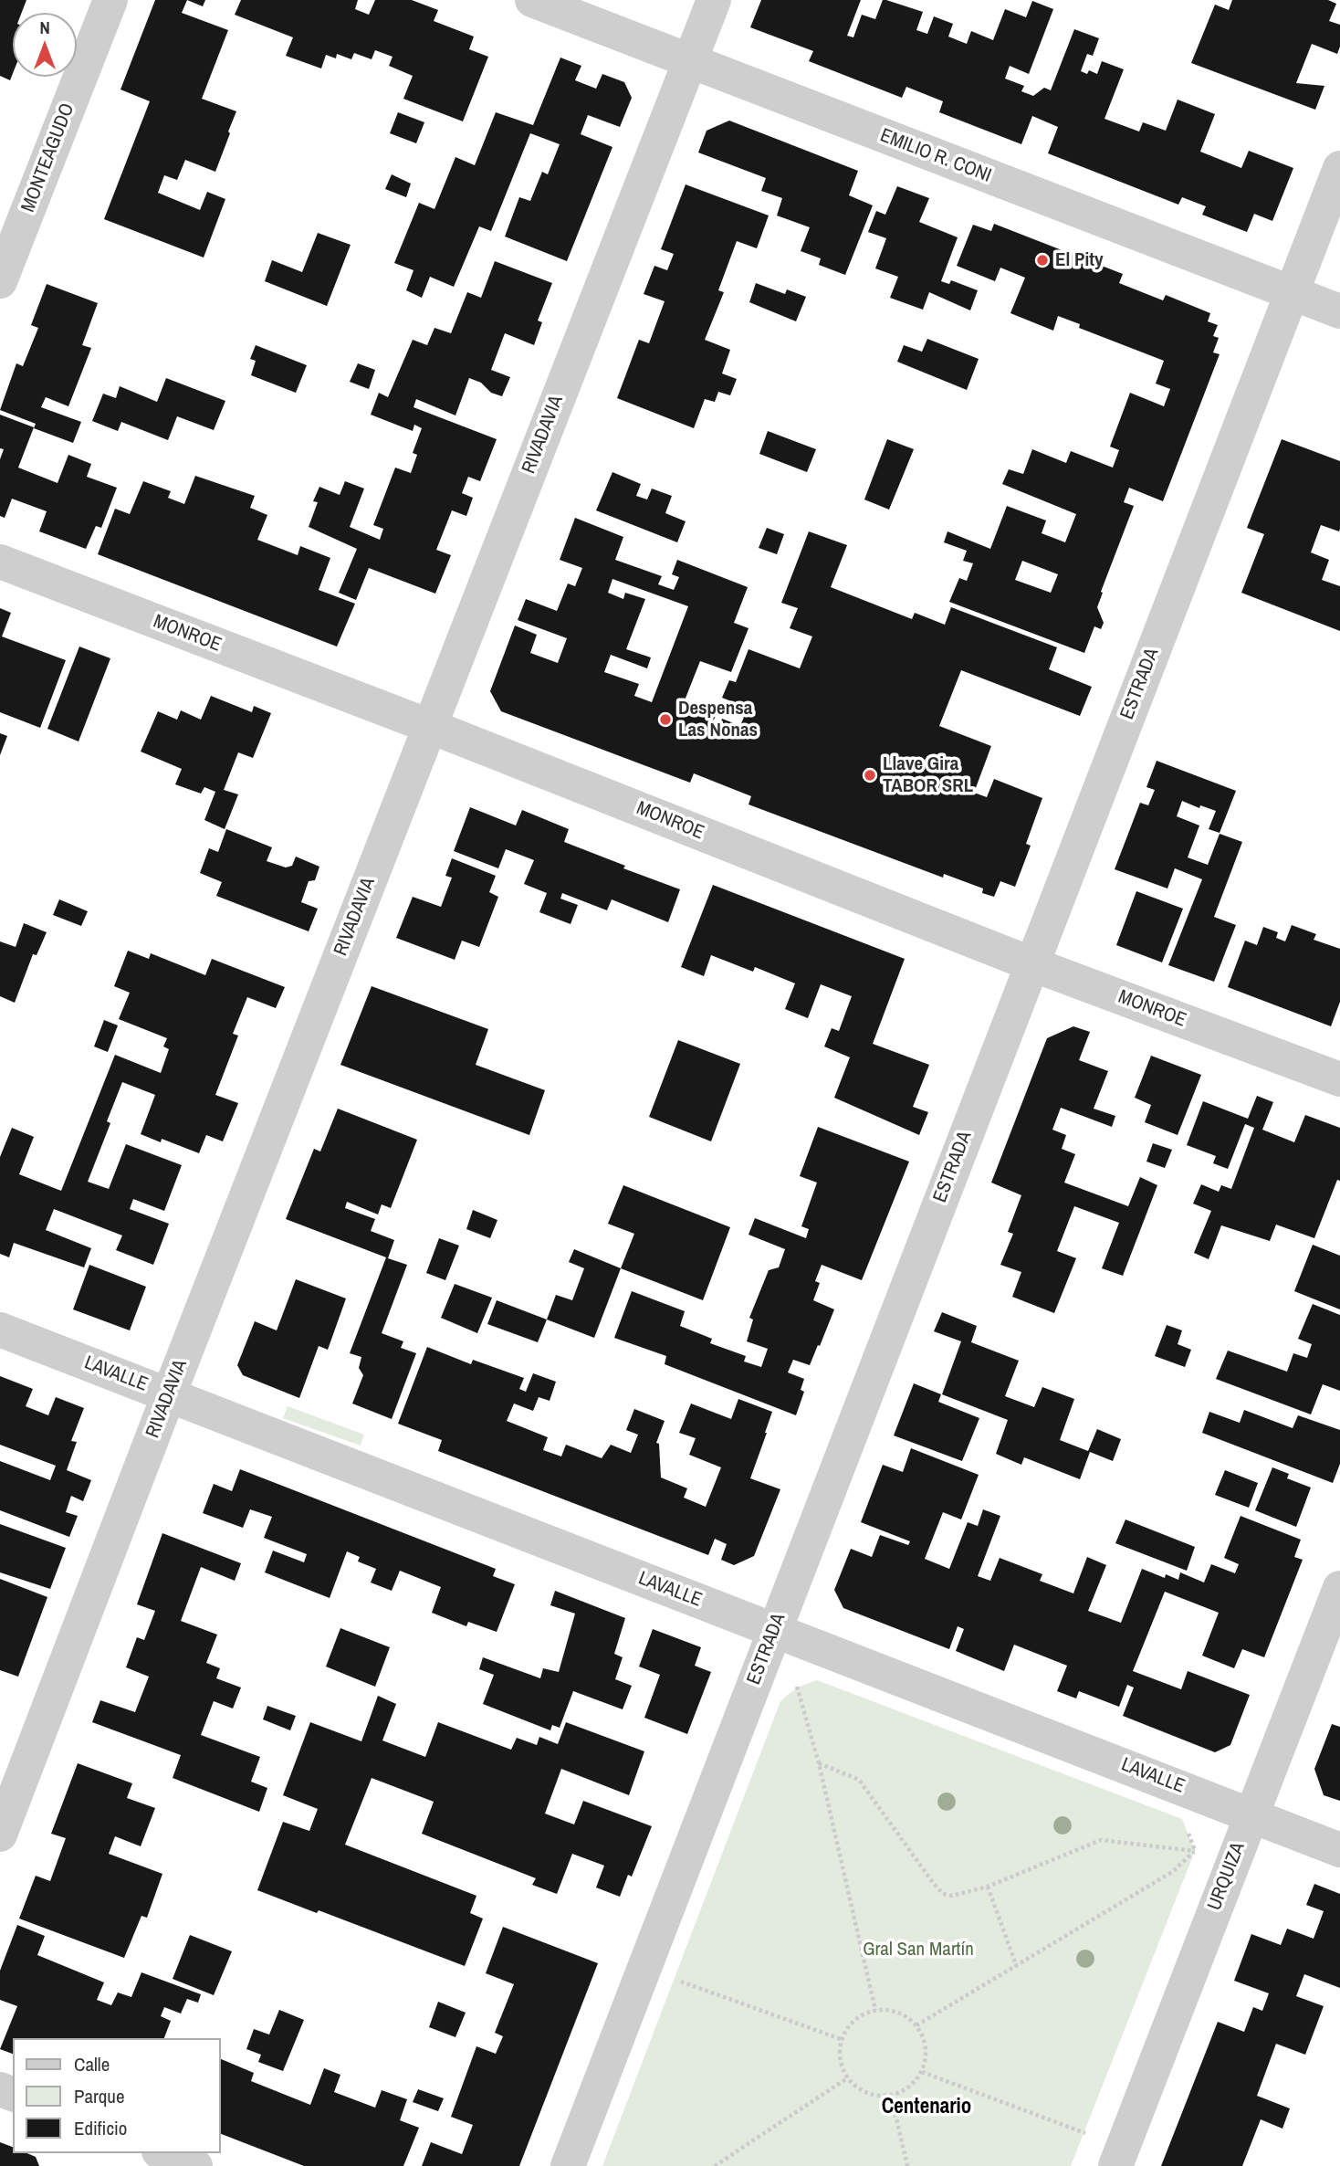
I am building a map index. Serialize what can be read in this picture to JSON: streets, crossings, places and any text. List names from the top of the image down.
{
  "streets": {
    "street": [
      "EMILIO R. CONI",
      "MONTEAGUDO",
      "RIVADAVIA",
      "MONROE",
      "ESTRADA",
      "LAVALLE",
      "URQUIZA"
    ]
  },
  "crossings": [
    ["EMILIO R. CONI", "RIVADAVIA"],
    ["EMILIO R. CONI", "ESTRADA"],
    ["RIVADAVIA", "MONROE"],
    ["RIVADAVIA", "LAVALLE"],
    ["MONROE", "ESTRADA"],
    ["ESTRADA", "LAVALLE"],
    ["LAVALLE", "URQUIZA"]
  ],
  "districts": ["Centenario"],
  "parks": ["Gral San Martín"],
  "places": ["El Pity", "Despensa Las Nonas", "Llave Gira TABOR SRL"],
  "legend": ["Calle", "Parque", "Edificio"],
  "north": "top"
}
